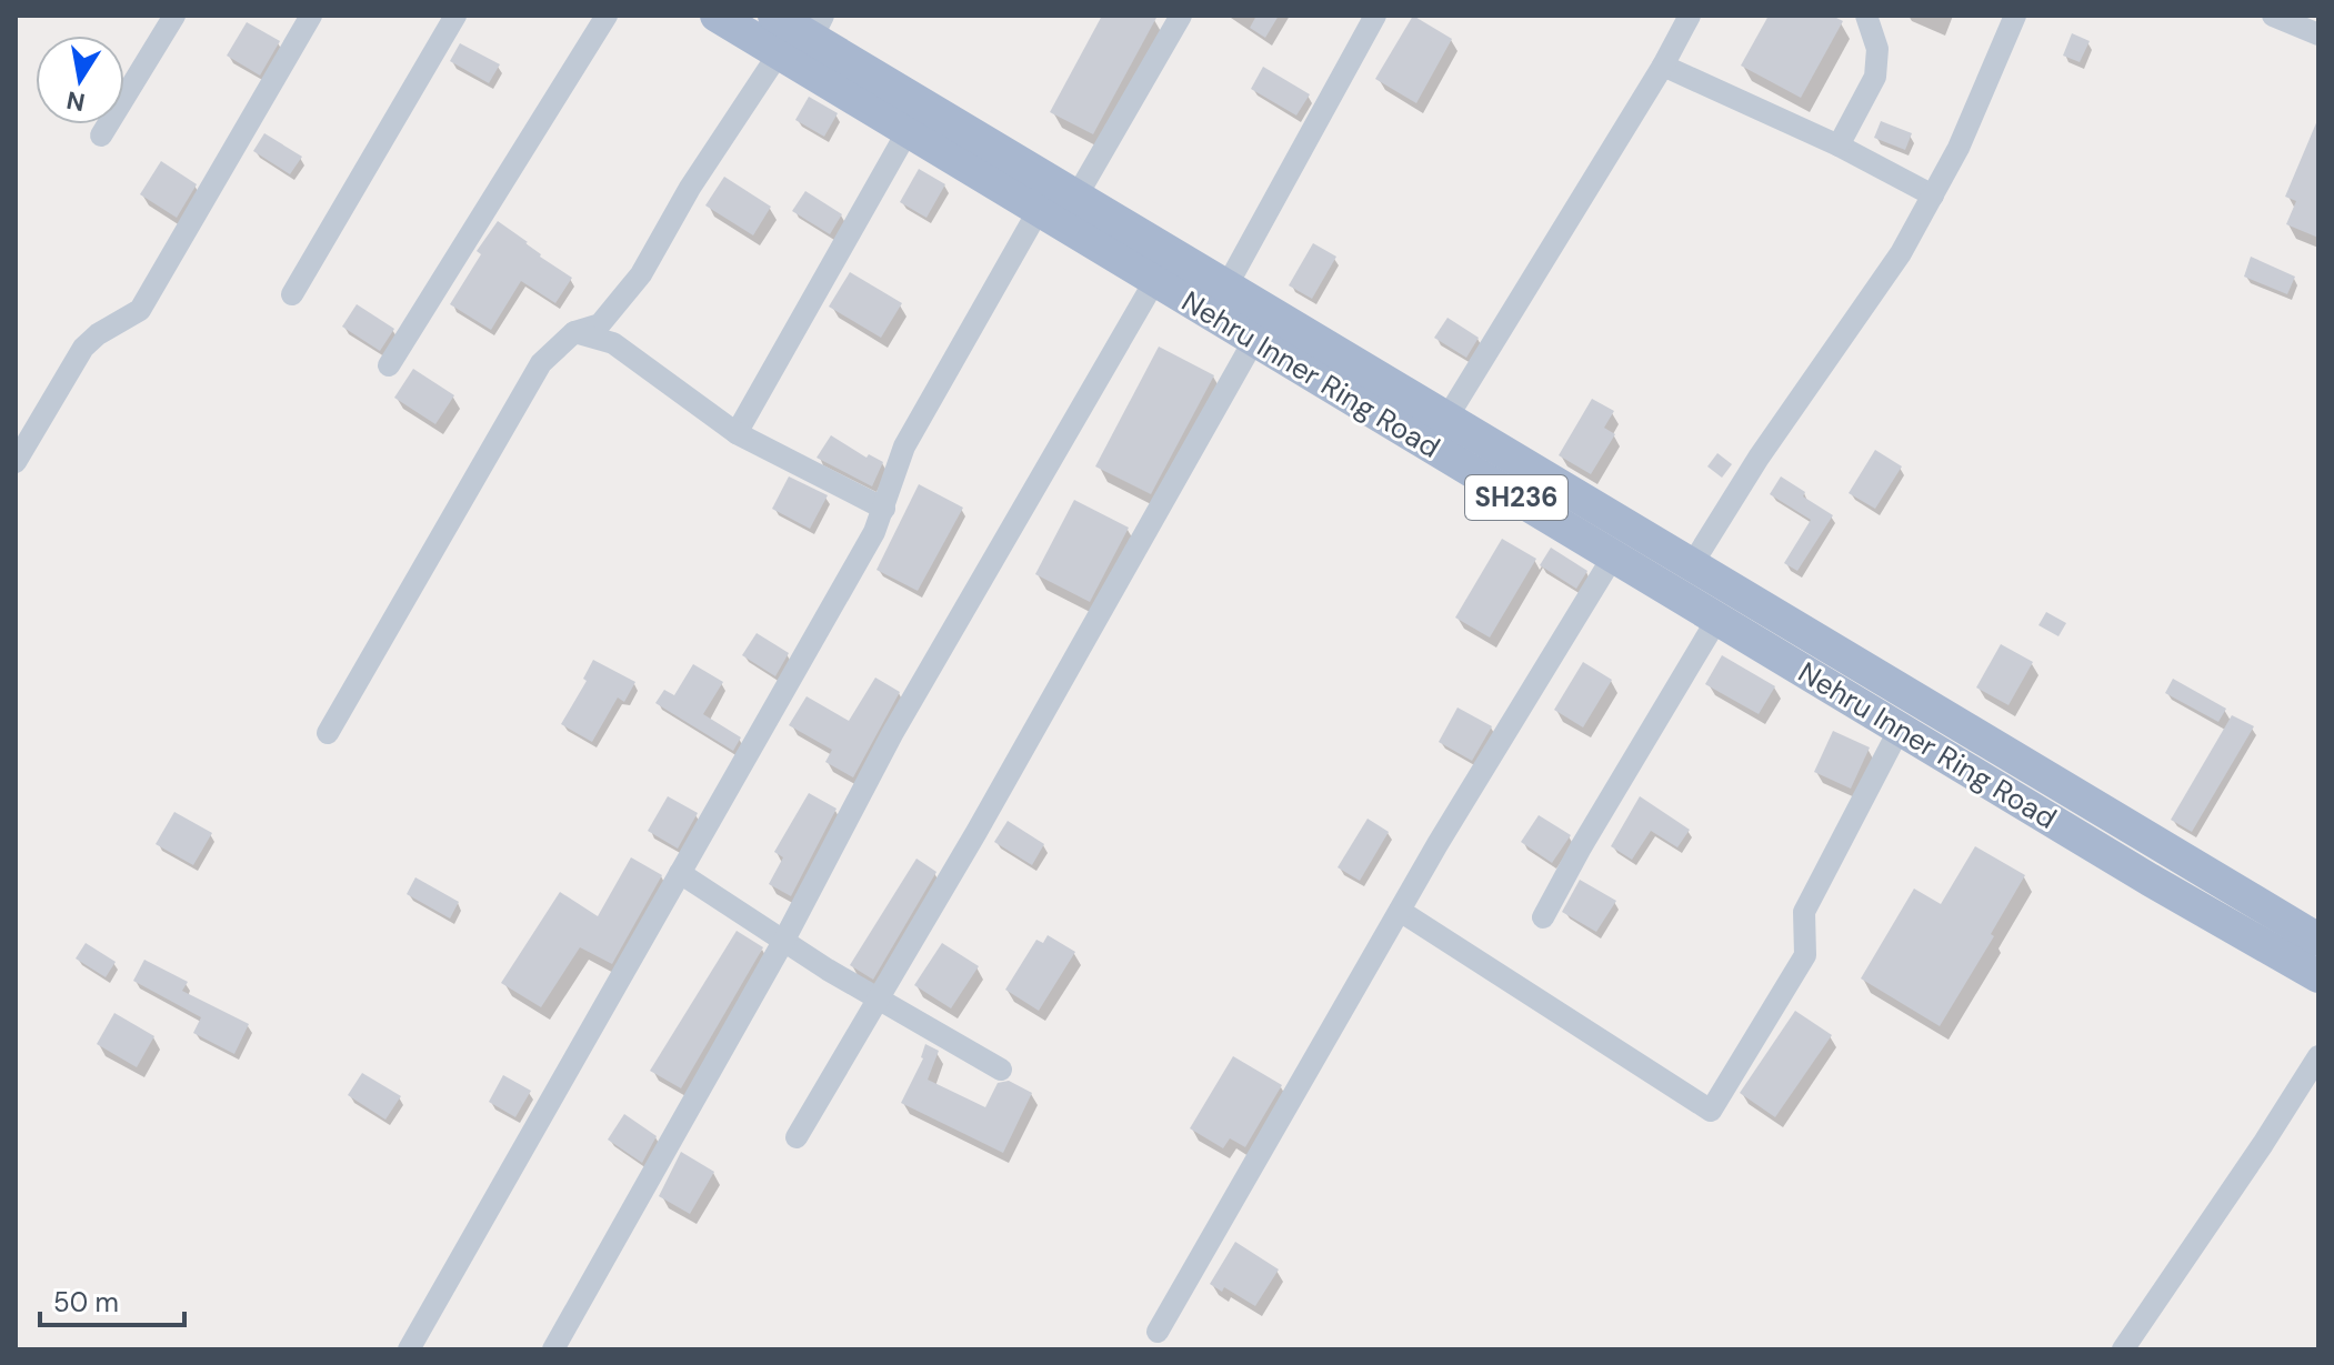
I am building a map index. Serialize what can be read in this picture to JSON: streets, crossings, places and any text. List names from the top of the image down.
{
  "streets": {
    "main road": ["Nehru Inner Ring Road", "SH236"]
  },
  "scale_bar": "50 m",
  "north": "bottom"
}
